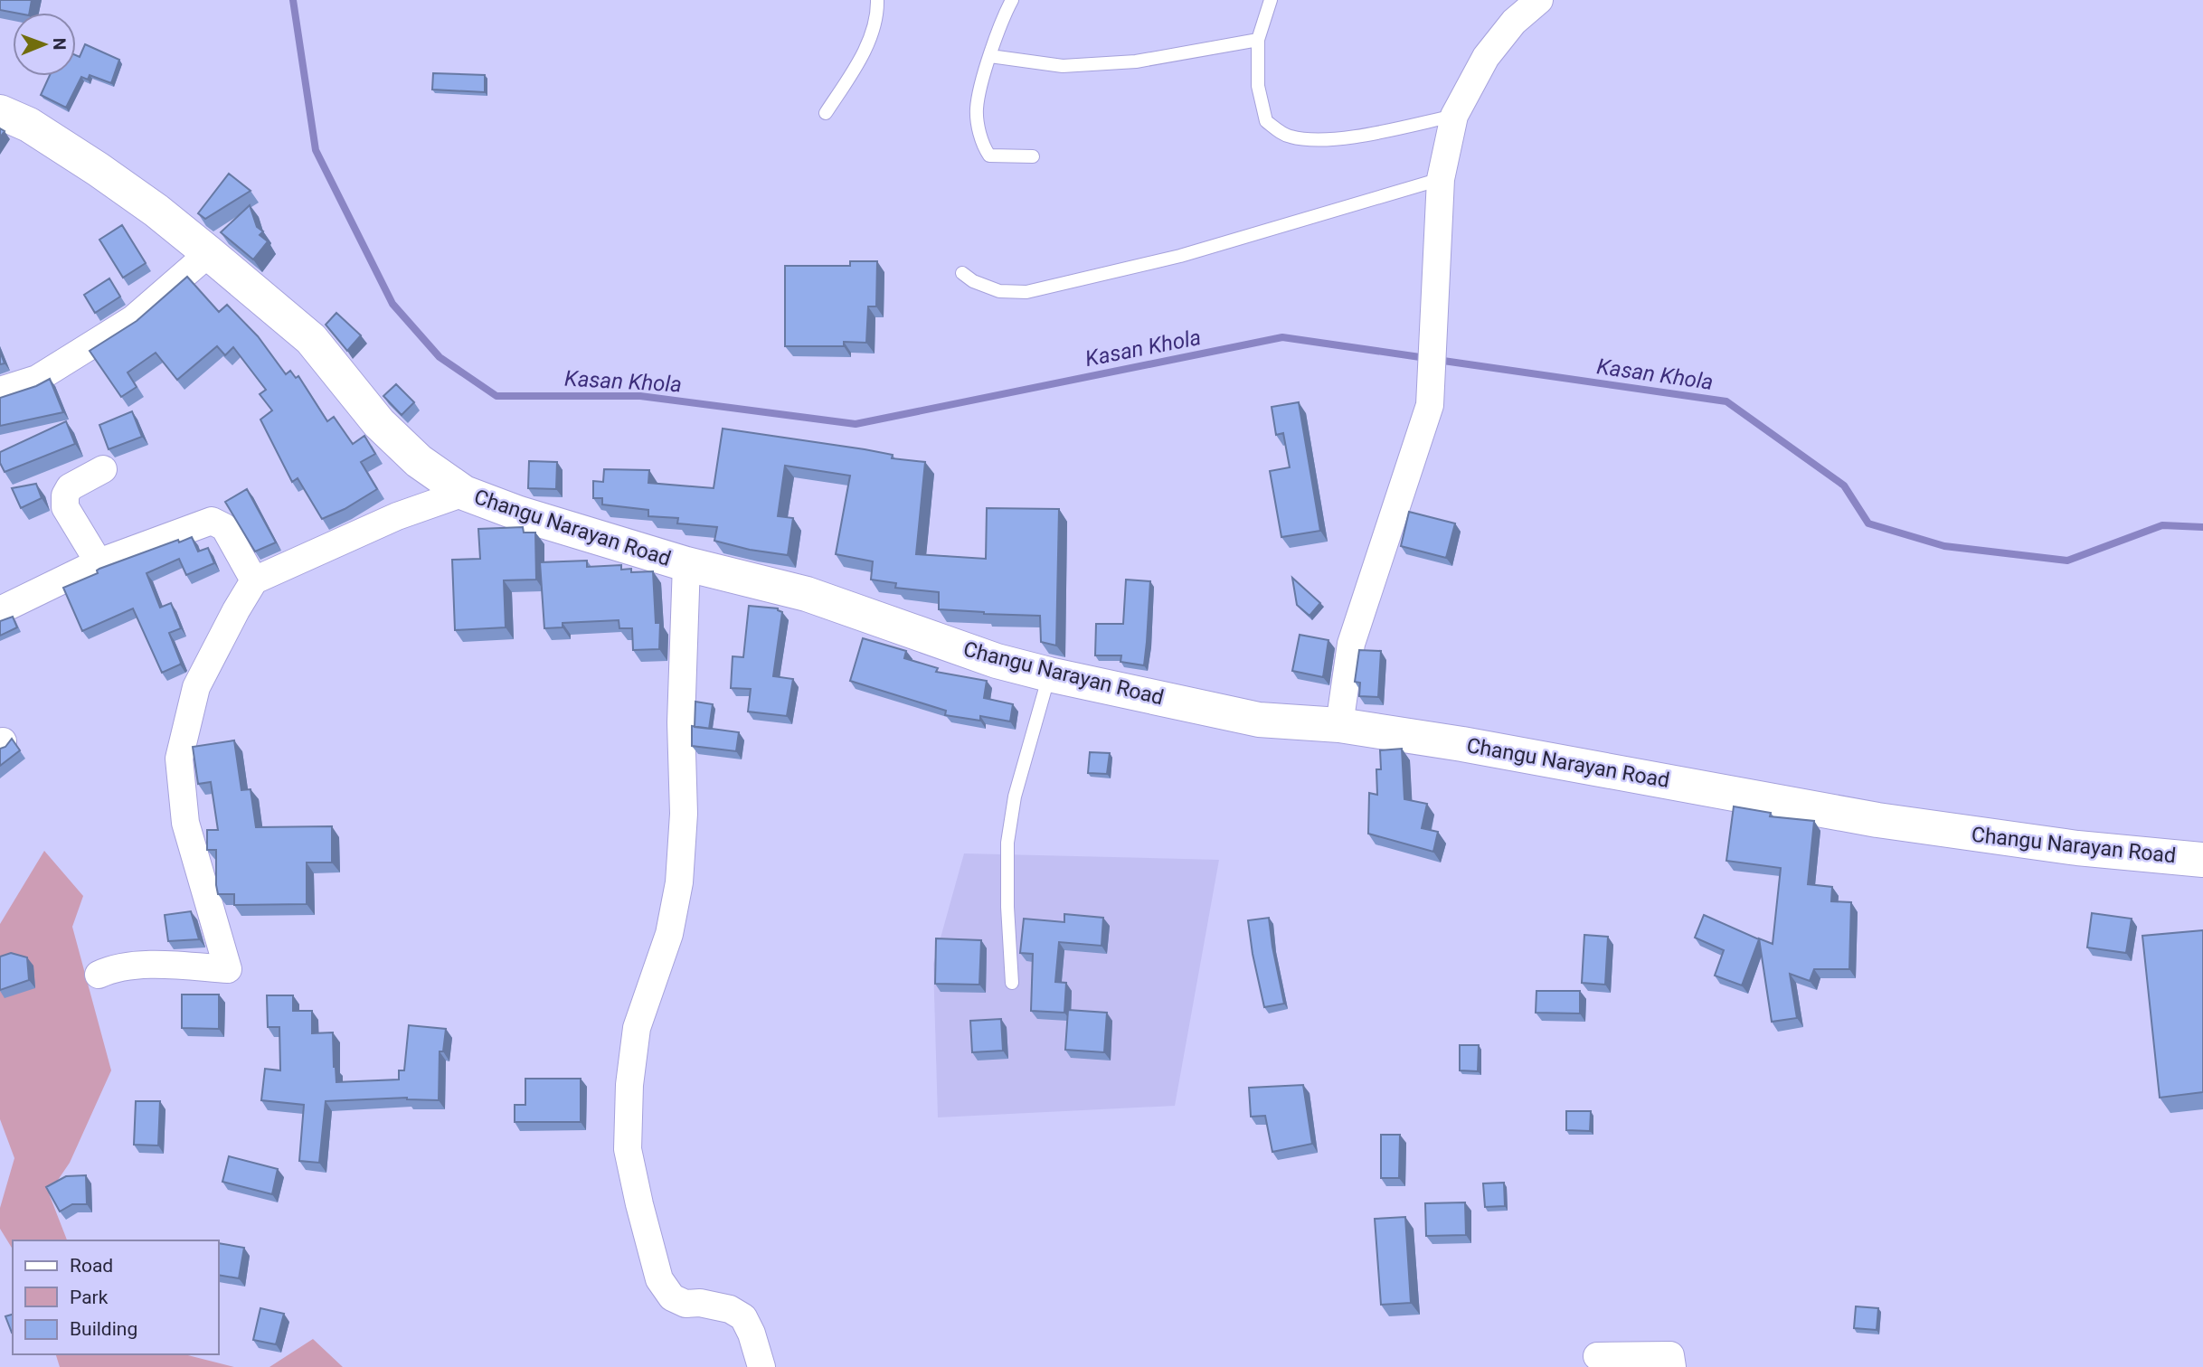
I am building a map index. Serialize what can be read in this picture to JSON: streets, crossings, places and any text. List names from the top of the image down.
{
  "streets": {
    "main road": ["Changu Narayan Road"]
  },
  "water": ["Kasan Khola"],
  "legend": ["Road", "Park", "Building"],
  "north": "right"
}
